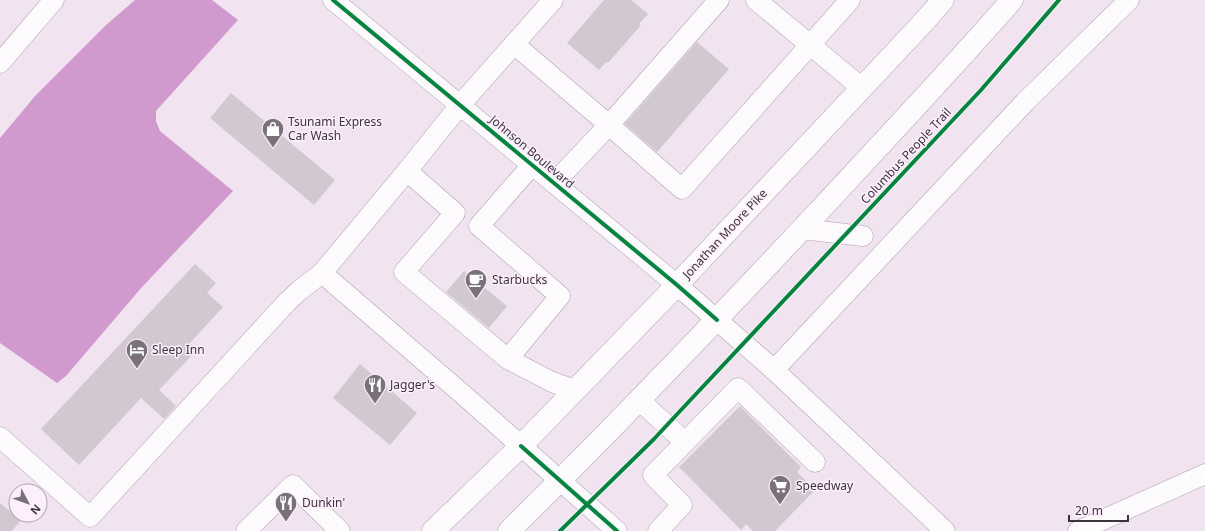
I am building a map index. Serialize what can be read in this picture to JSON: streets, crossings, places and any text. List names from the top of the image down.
{
  "streets": {
    "highway": ["Jonathan Moore Pike"],
    "street": ["Johnson Boulevard"],
    "cycle path": ["Columbus People Trail"]
  },
  "crossings": [
    ["Johnson Boulevard", "Jonathan Moore Pike"]
  ],
  "places": {
    "shop": ["Tsunami Express Car Wash"],
    "cafe": ["Starbucks"],
    "hotel": ["Sleep Inn"],
    "restaurant": ["Jagger's", "Dunkin'"],
    "supermarket": ["Speedway"]
  },
  "scale_bar": "20 m",
  "north": "bottom right"
}
